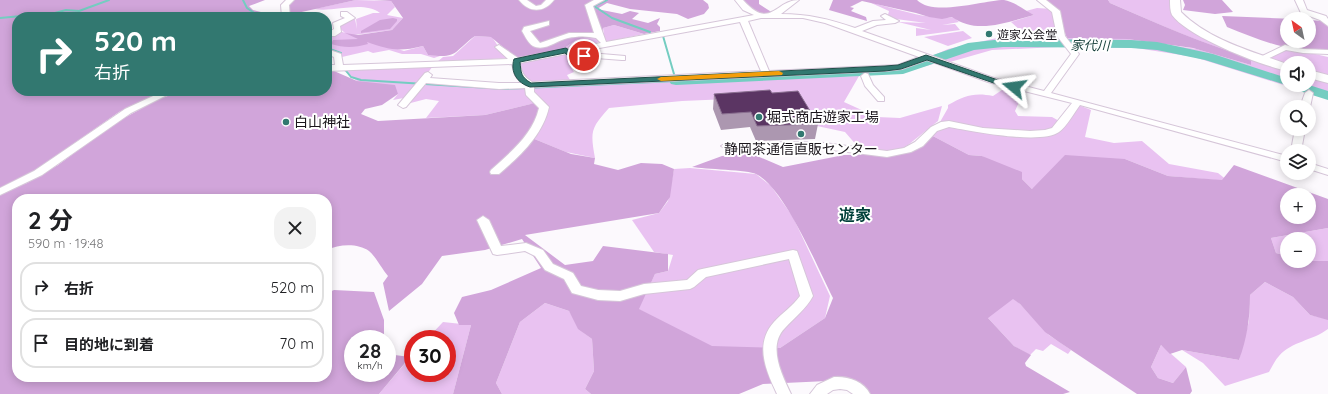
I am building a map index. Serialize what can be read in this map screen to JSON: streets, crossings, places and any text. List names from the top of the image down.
{
  "districts": ["遊家"],
  "water": ["家代川"],
  "places": [
    "遊家公会堂",
    "堀式商店遊家工場",
    "白山神社",
    "静岡茶通信直販センター"
  ],
  "north": "top left",
  "page": {
    "map_buttons": ["+", "−"],
    "turn": ["520 m", "右折"],
    "heading": ["2 分", "590 m · 19:48"],
    "list": [
      {
        "name": "右折",
        "value": "520 m"
      },
      {
        "name": "目的地に到着",
        "value": "70 m"
      }
    ],
    "speed": "28 km/h",
    "limit": "30"
  }
}
